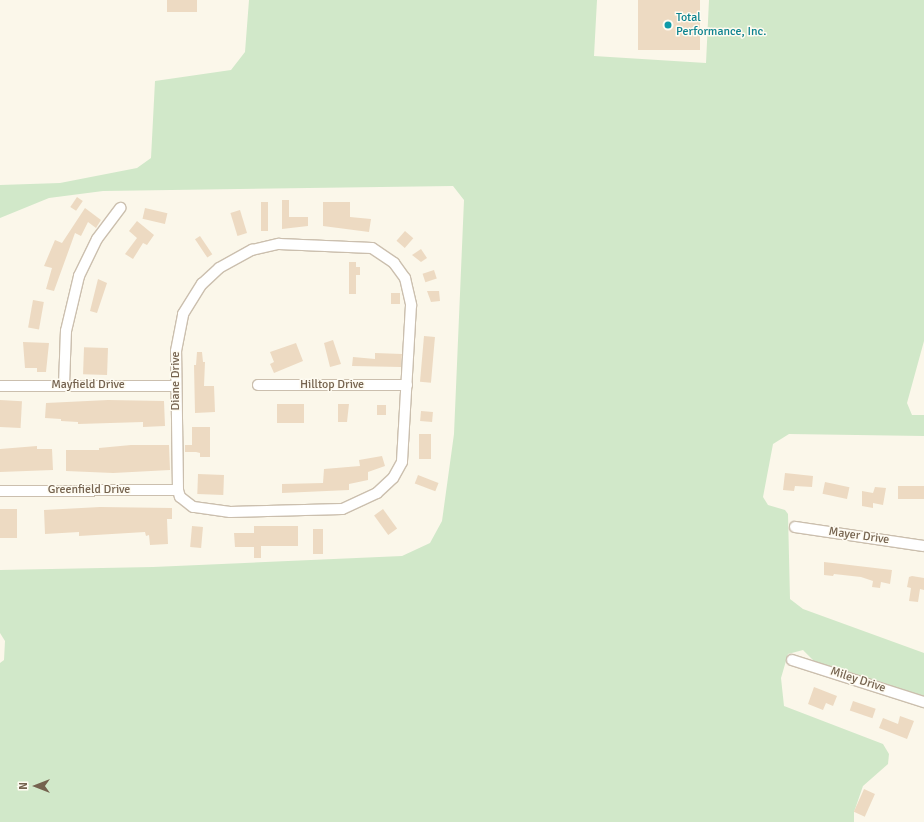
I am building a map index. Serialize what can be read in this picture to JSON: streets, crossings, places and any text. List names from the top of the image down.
{
  "streets": {
    "street": [
      "Diane Drive",
      "Mayfield Drive",
      "Hilltop Drive",
      "Greenfield Drive",
      "Mayer Drive",
      "Miley Drive"
    ]
  },
  "crossings": [
    ["Diane Drive", "Mayfield Drive"],
    ["Diane Drive", "Hilltop Drive"],
    ["Diane Drive", "Greenfield Drive"]
  ],
  "places": ["Total Performance, Inc."],
  "north": "left"
}
